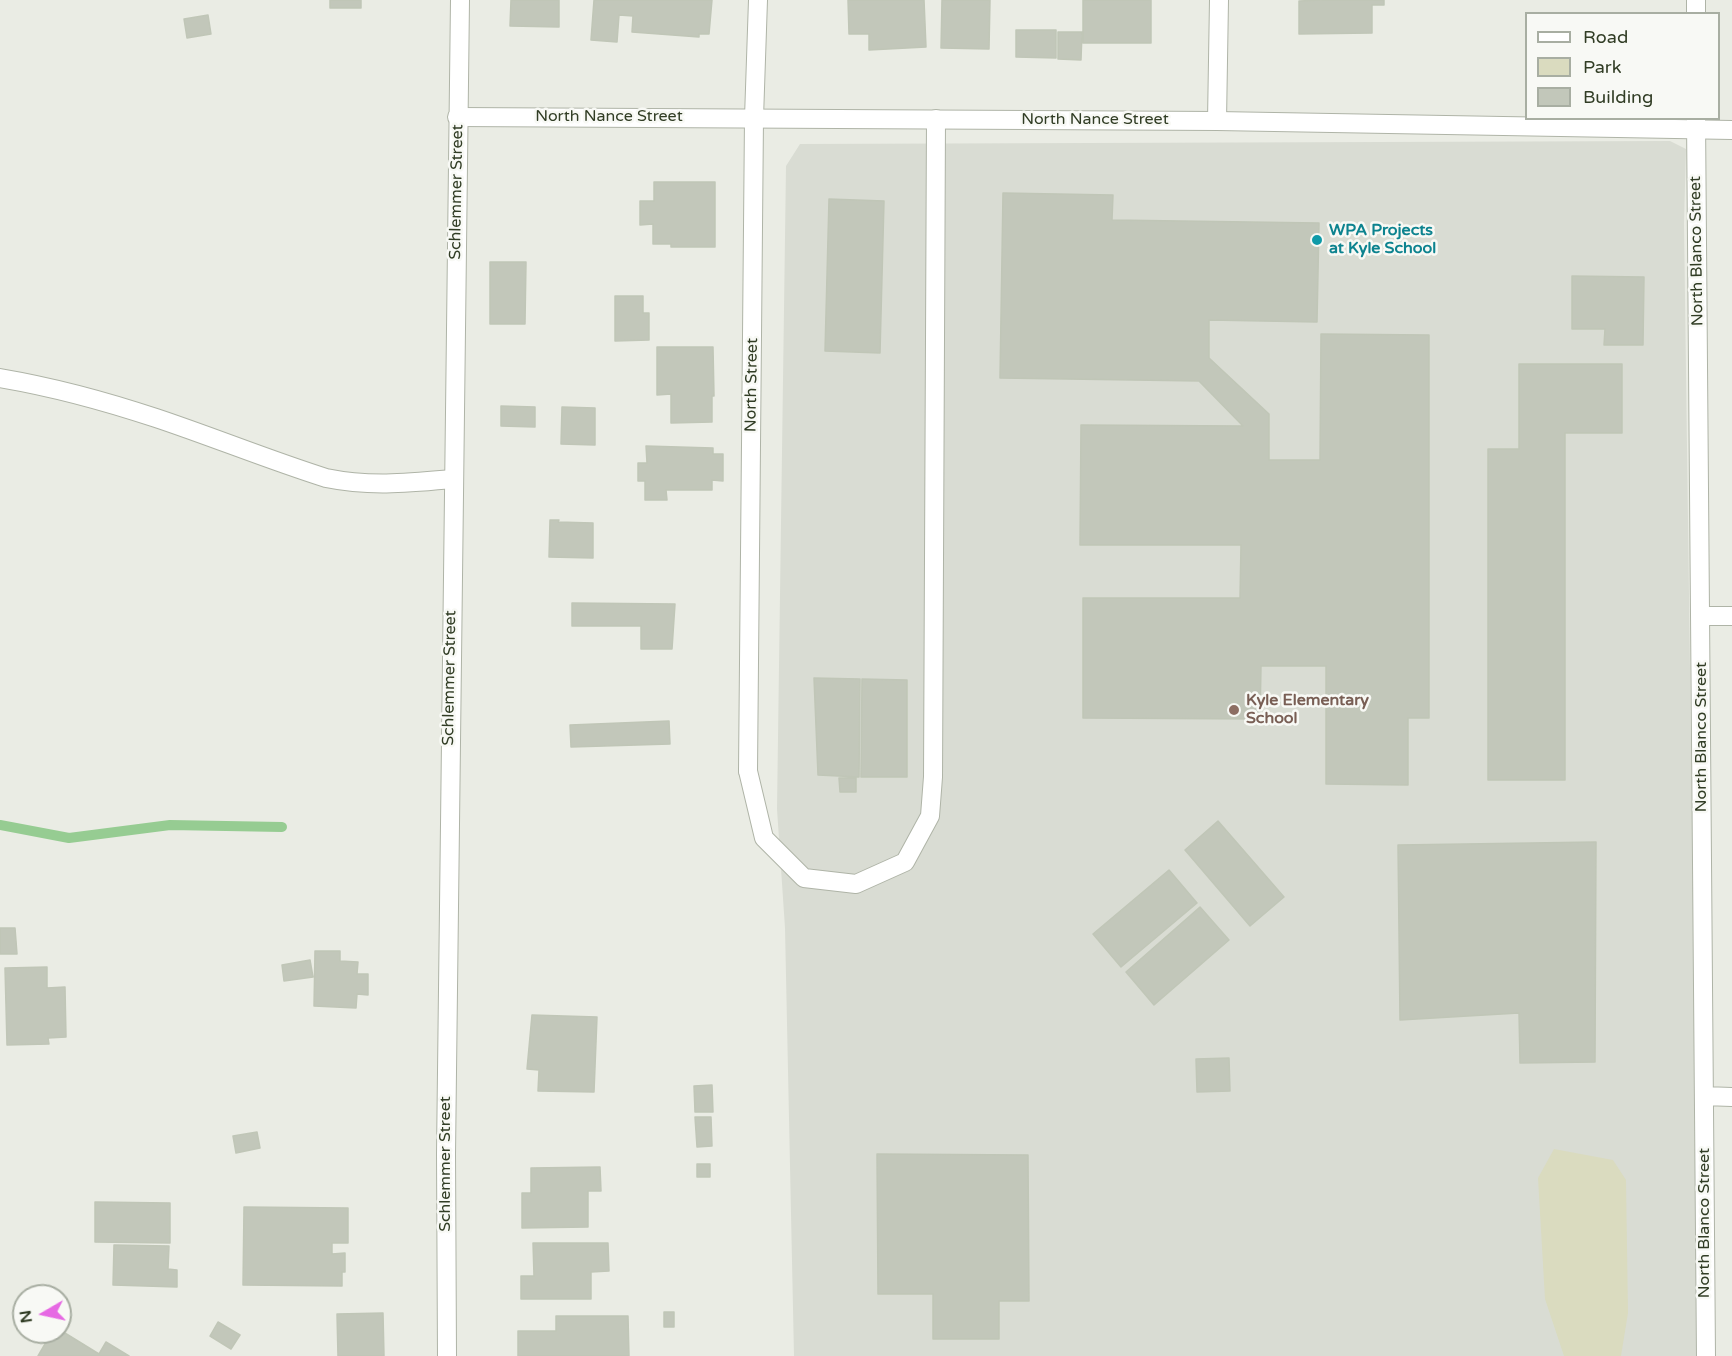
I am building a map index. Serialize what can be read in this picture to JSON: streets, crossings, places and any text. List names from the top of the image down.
{
  "streets": {
    "street": [
      "North Nance Street",
      "Schlemmer Street",
      "North Blanco Street",
      "North Street"
    ]
  },
  "crossings": [
    ["North Nance Street", "Schlemmer Street"],
    ["North Nance Street", "North Blanco Street"],
    ["North Nance Street", "North Street"]
  ],
  "places": ["WPA Projects at Kyle School", "Kyle Elementary School"],
  "legend": ["Road", "Park", "Building"],
  "north": "left"
}
